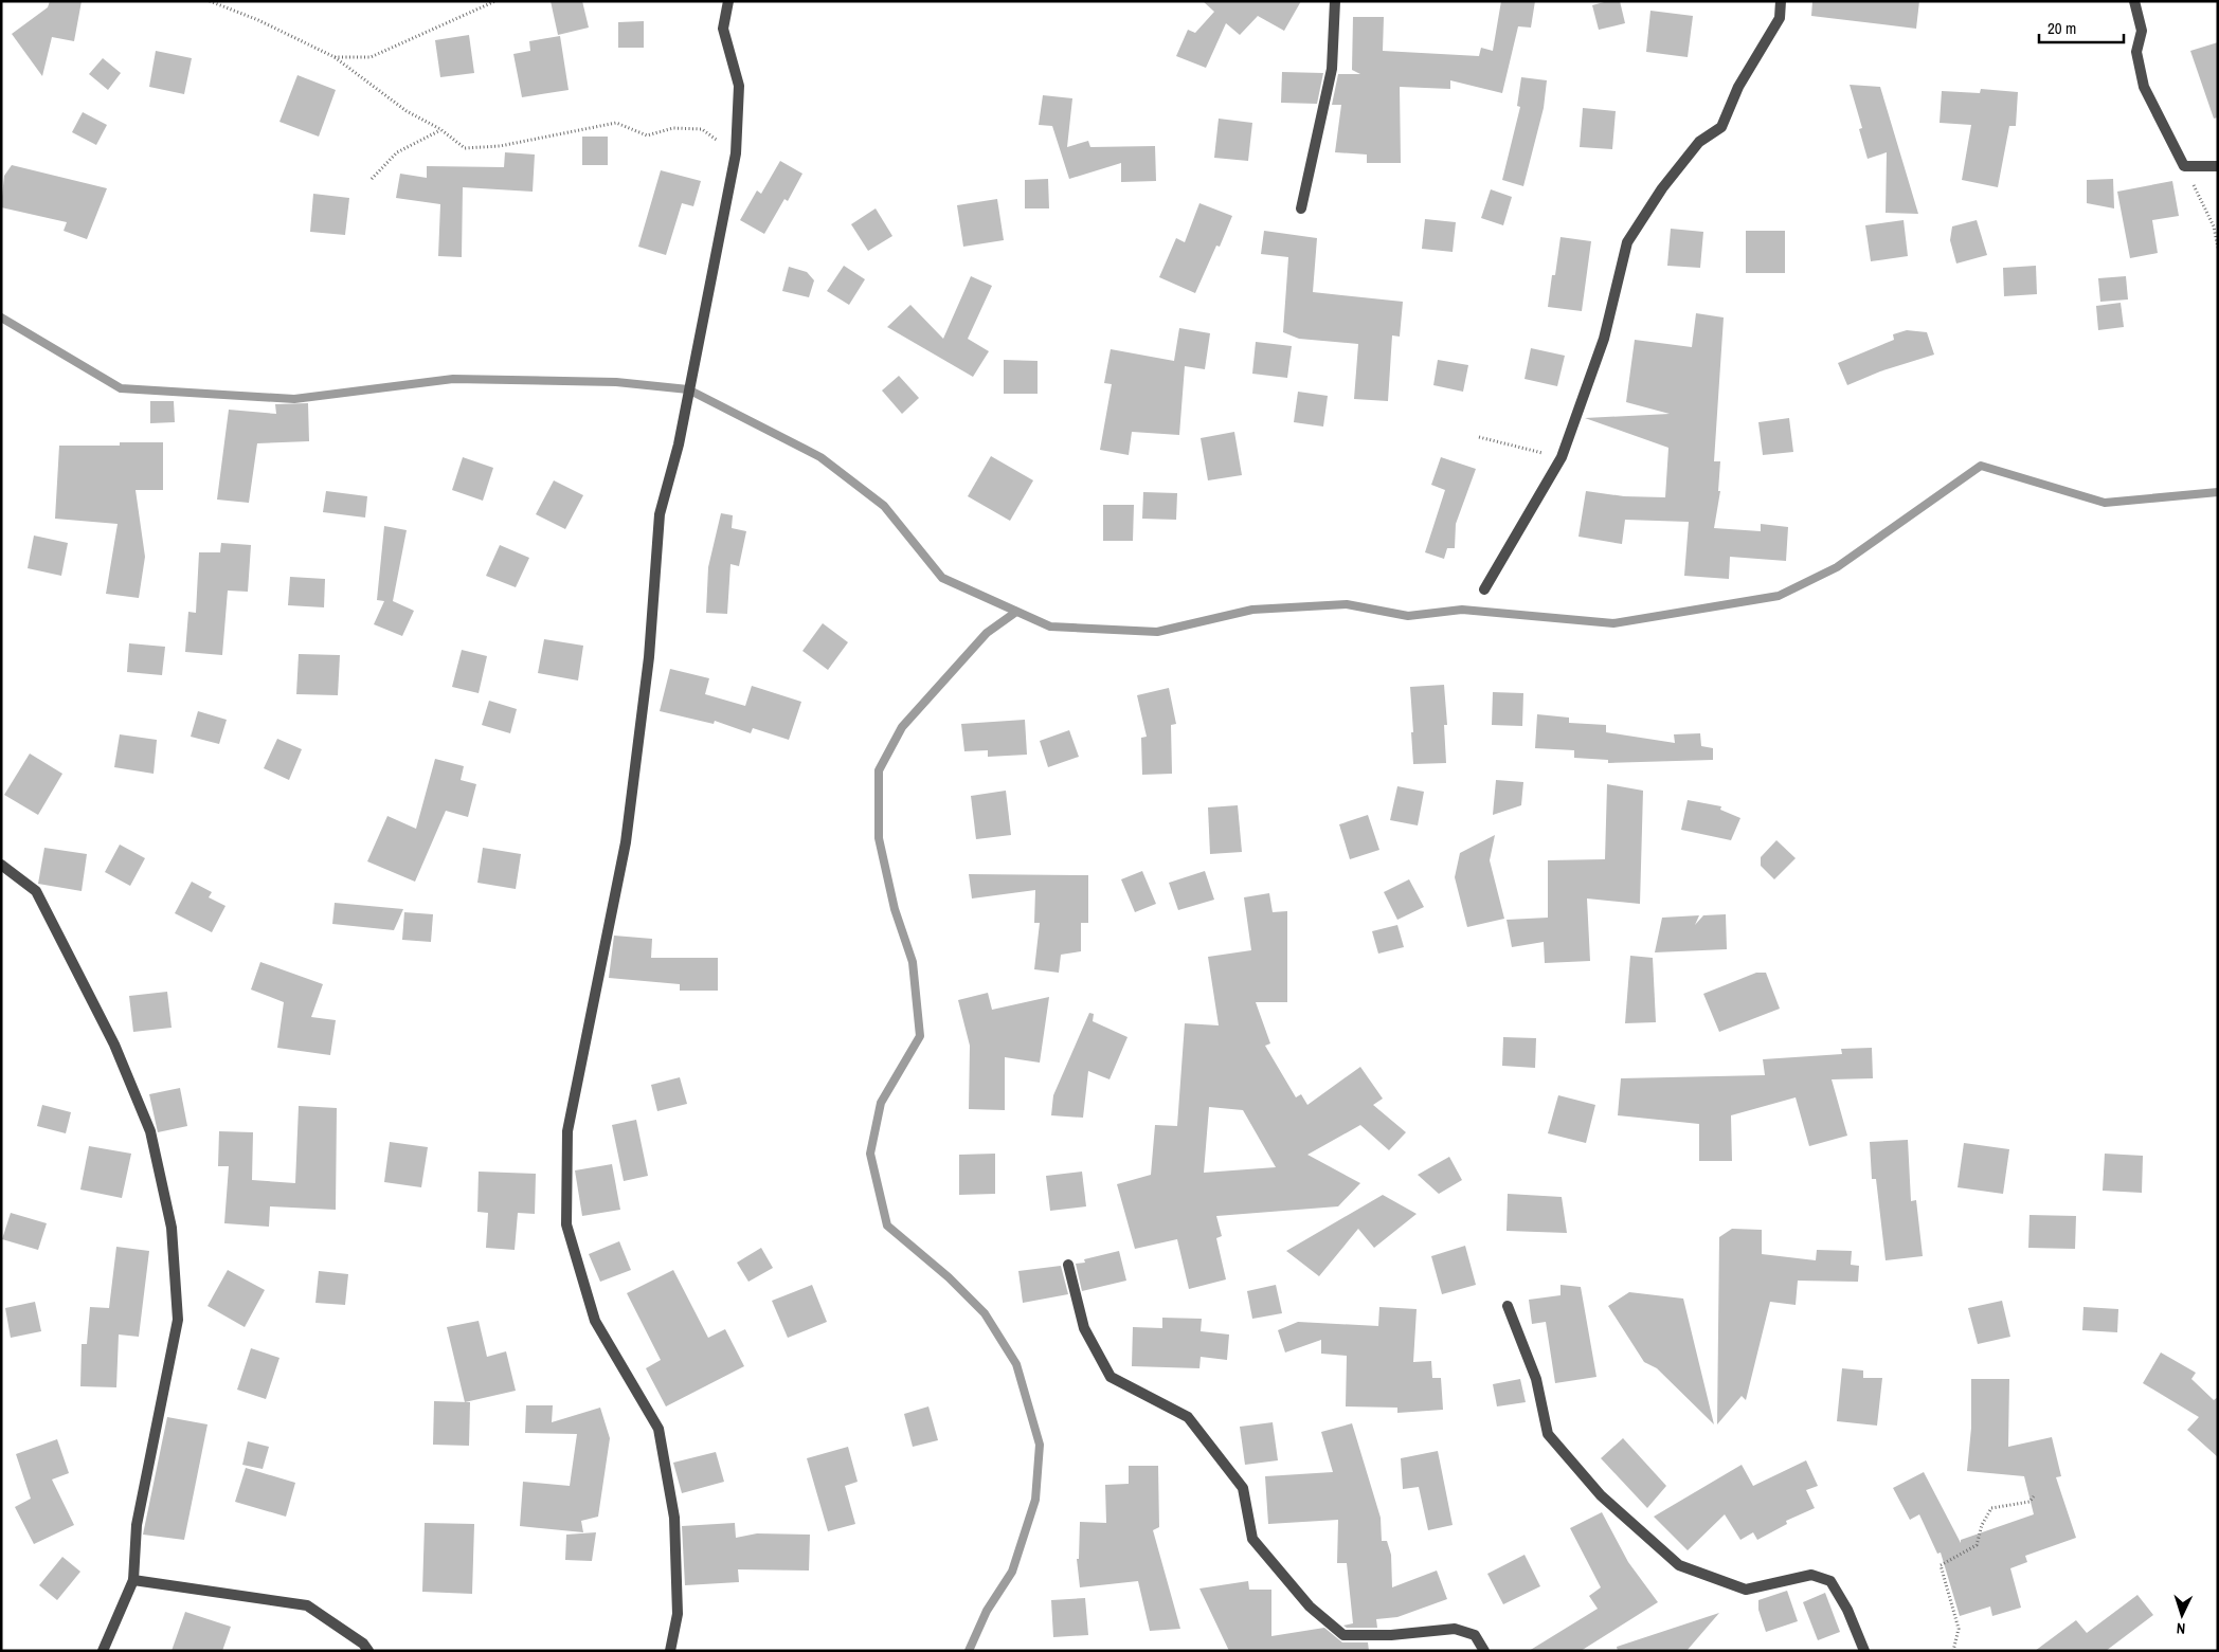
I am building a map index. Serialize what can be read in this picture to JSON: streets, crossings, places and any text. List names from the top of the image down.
{
  "scale_bar": "20 m",
  "north": "bottom"
}
